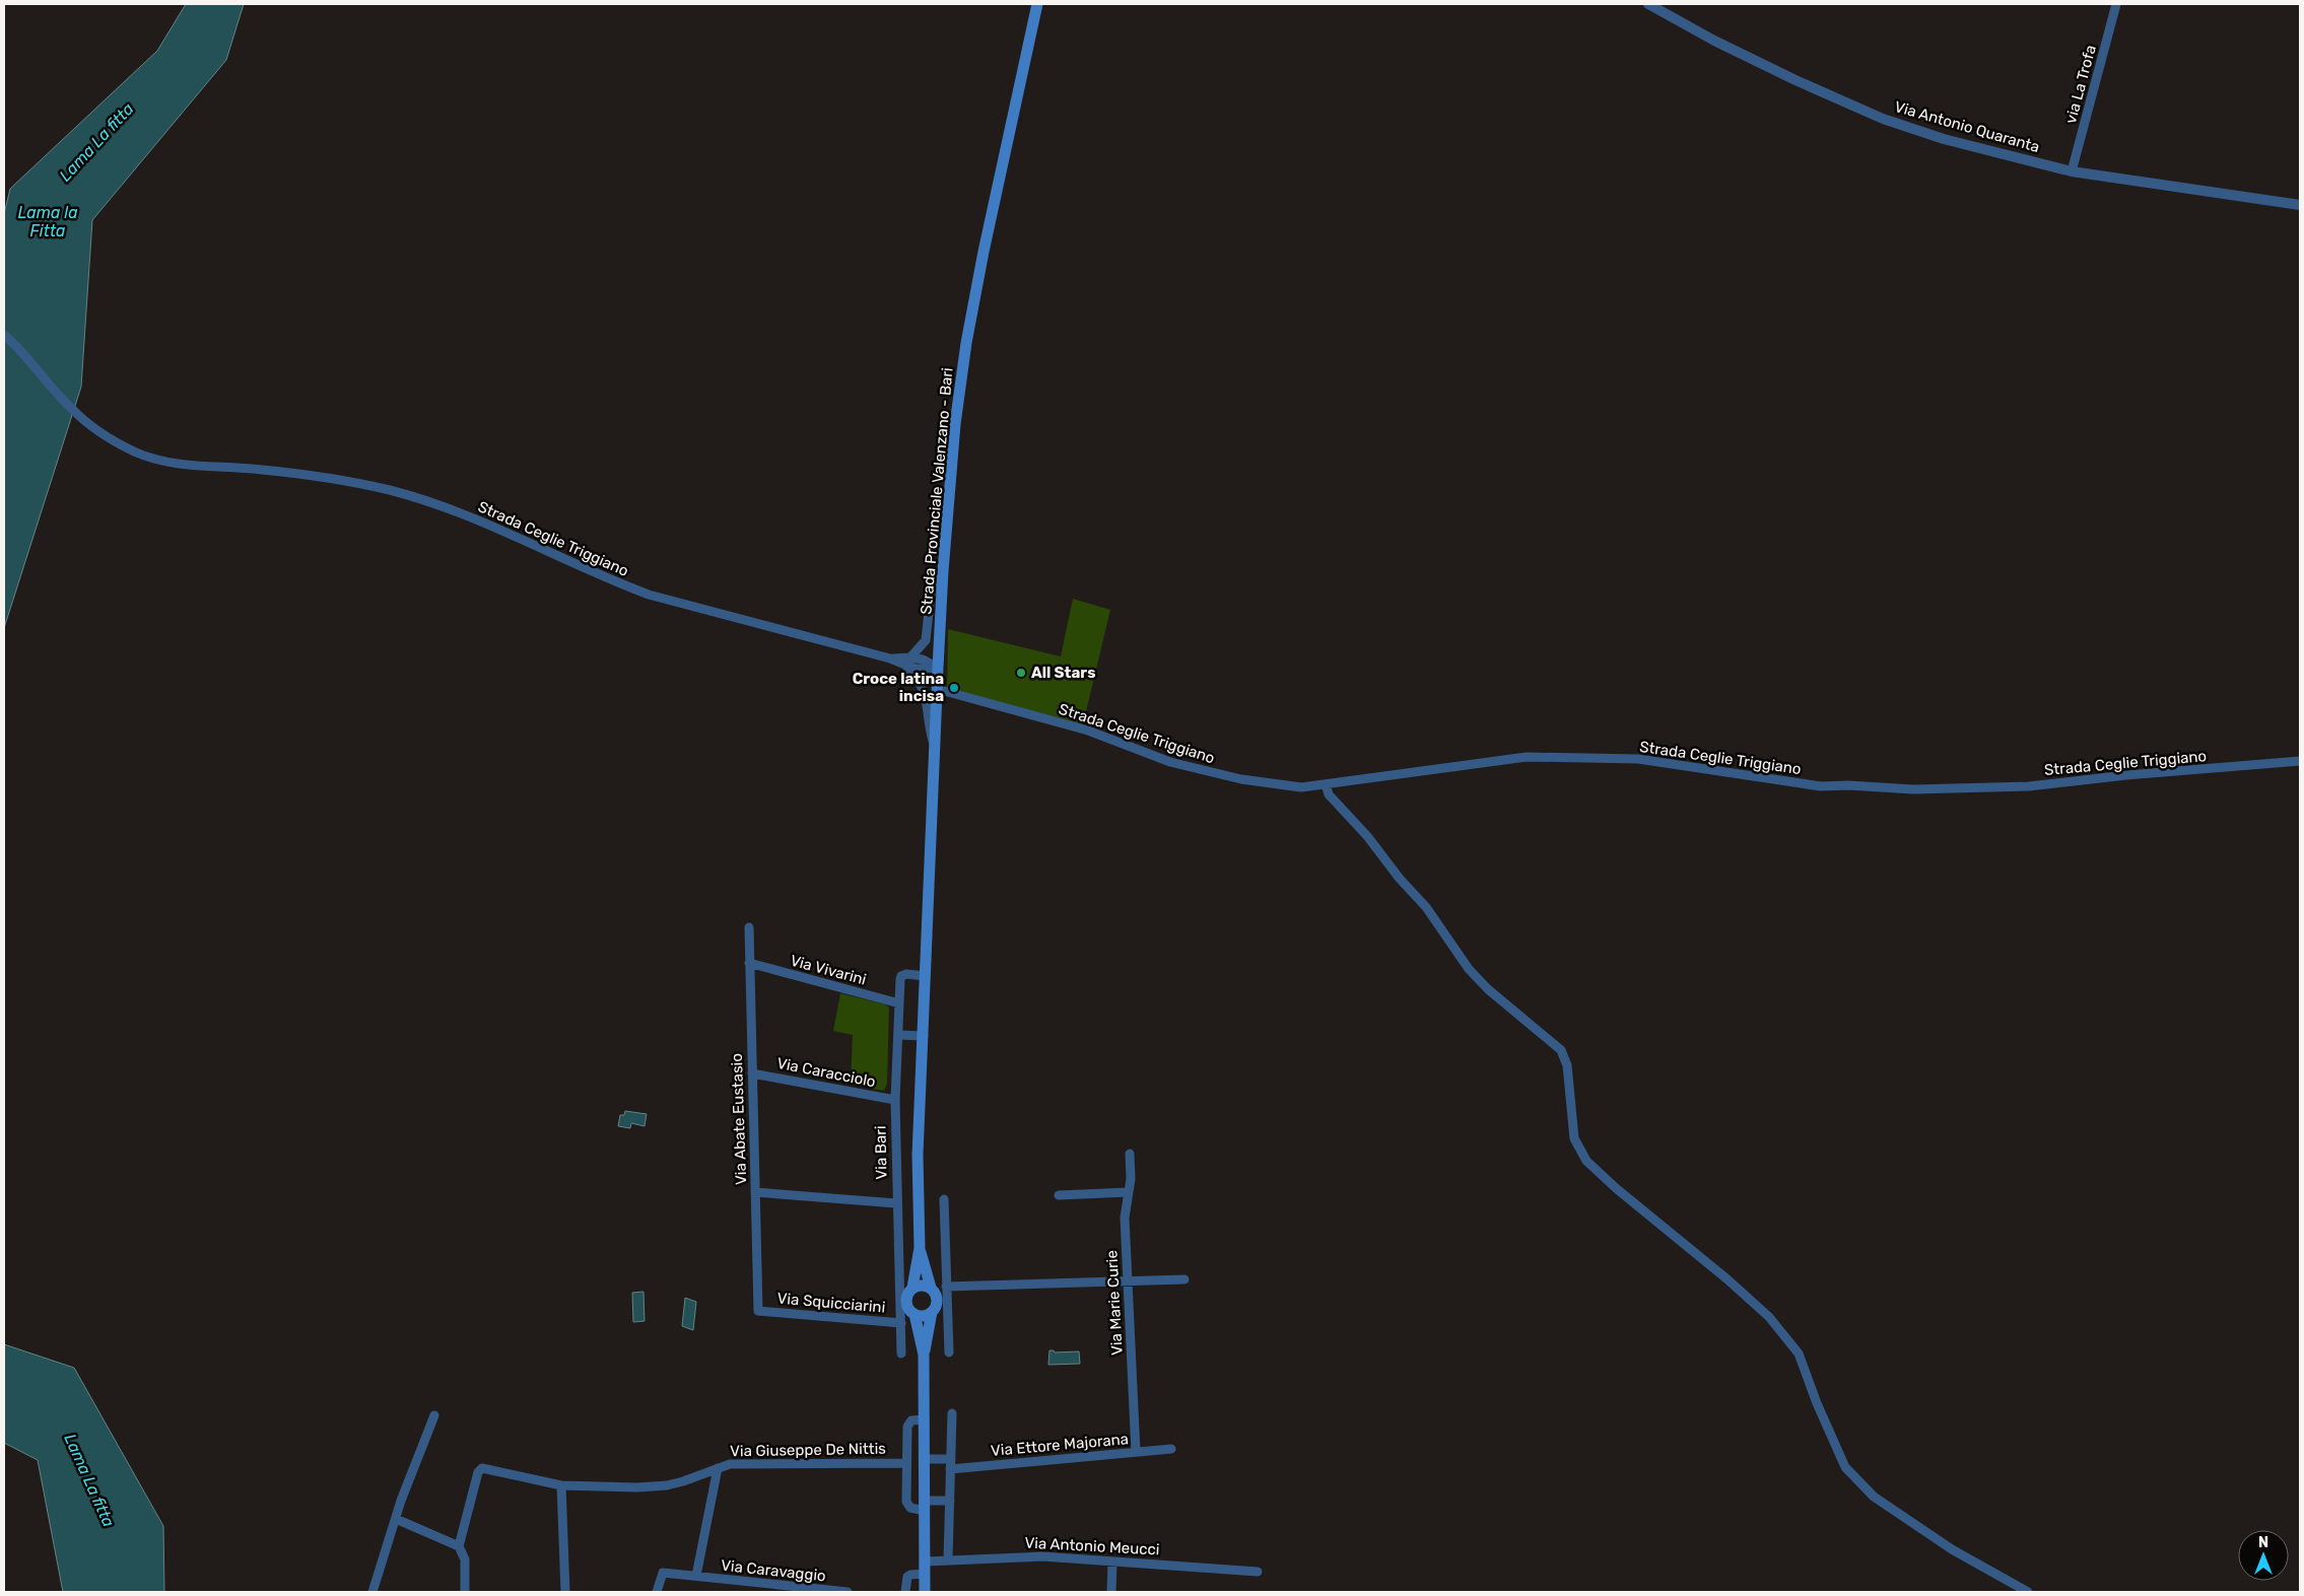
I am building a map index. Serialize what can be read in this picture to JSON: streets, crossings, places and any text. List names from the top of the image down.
{
  "streets": {
    "main road": ["Strada Provinciale Valenzano - Bari", "Via Bari"],
    "street": [
      "via La Trofa",
      "Via Antonio Quaranta",
      "Strada Ceglie Triggiano",
      "Via Vivarini",
      "Via Caracciolo",
      "Via Abate Eustasio",
      "Via Squicciarini",
      "Via Marie Curie",
      "Via Ettore Majorana",
      "Via Giuseppe De Nittis",
      "Via Antonio Meucci",
      "Via Caravaggio"
    ]
  },
  "crossings": [
    ["via La Trofa", "Via Antonio Quaranta"],
    ["Strada Provinciale Valenzano - Bari", "Strada Ceglie Triggiano"],
    ["Strada Provinciale Valenzano - Bari", "Via Bari"],
    ["Via Vivarini", "Via Abate Eustasio"],
    ["Via Vivarini", "Via Bari"],
    ["Via Caracciolo", "Via Abate Eustasio"],
    ["Via Caracciolo", "Via Bari"],
    ["Via Abate Eustasio", "Via Squicciarini"],
    ["Via Bari", "Via Squicciarini"],
    ["Via Marie Curie", "Via Ettore Majorana"],
    ["Via Giuseppe De Nittis", "Via Caravaggio"]
  ],
  "water": ["Lama La fitta", "Lama la Fitta"],
  "places": ["All Stars", "Croce latina incisa"],
  "north": "top"
}
